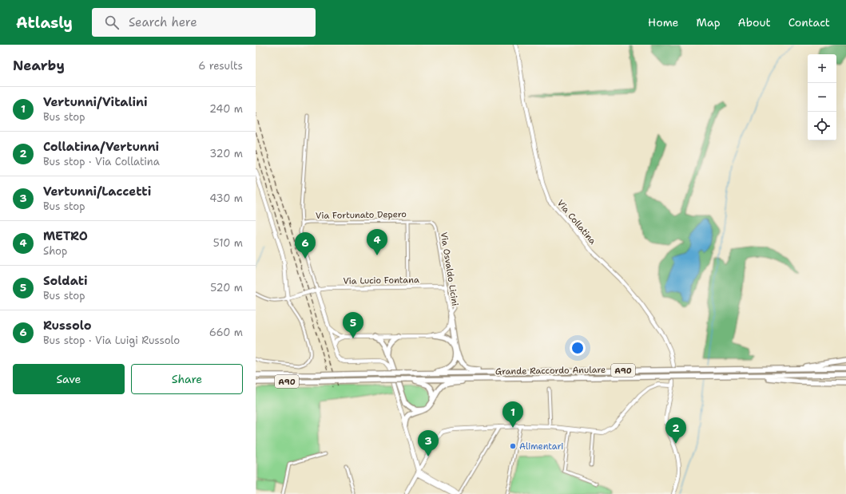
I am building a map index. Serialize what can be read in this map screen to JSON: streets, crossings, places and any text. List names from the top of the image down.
{
  "streets": {
    "highway": ["Grande Raccordo Anulare", "A90"],
    "street": [
      "Via Fortunato Depero",
      "Via Collatina",
      "Via Osvaldo Licini",
      "Via Lucio Fontana"
    ]
  },
  "crossings": [
    ["Via Fortunato Depero", "Via Osvaldo Licini"],
    ["Via Osvaldo Licini", "Via Lucio Fontana"]
  ],
  "places": ["Alimentari"],
  "page": {
    "header": "Atlasly",
    "search": "Search here",
    "nav": [
      "Home",
      "Map",
      "About",
      "Contact"
    ],
    "heading": ["Nearby", "6 results"],
    "map_buttons": ["+", "−"],
    "list": [
      {
        "mark": "1",
        "name": "Vertunni/Vitalini",
        "note": "Bus stop",
        "value": "240 m"
      },
      {
        "mark": "2",
        "name": "Collatina/Vertunni",
        "note": "Bus stop · Via Collatina",
        "value": "320 m"
      },
      {
        "mark": "3",
        "name": "Vertunni/Laccetti",
        "note": "Bus stop",
        "value": "430 m"
      },
      {
        "mark": "4",
        "name": "METRO",
        "note": "Shop",
        "value": "510 m"
      },
      {
        "mark": "5",
        "name": "Soldati",
        "note": "Bus stop",
        "value": "520 m"
      },
      {
        "mark": "6",
        "name": "Russolo",
        "note": "Bus stop · Via Luigi Russolo",
        "value": "660 m"
      }
    ],
    "pins": [
      "4",
      "6",
      "5",
      "1",
      "2",
      "3"
    ],
    "buttons": ["Save", "Share"]
  }
}
